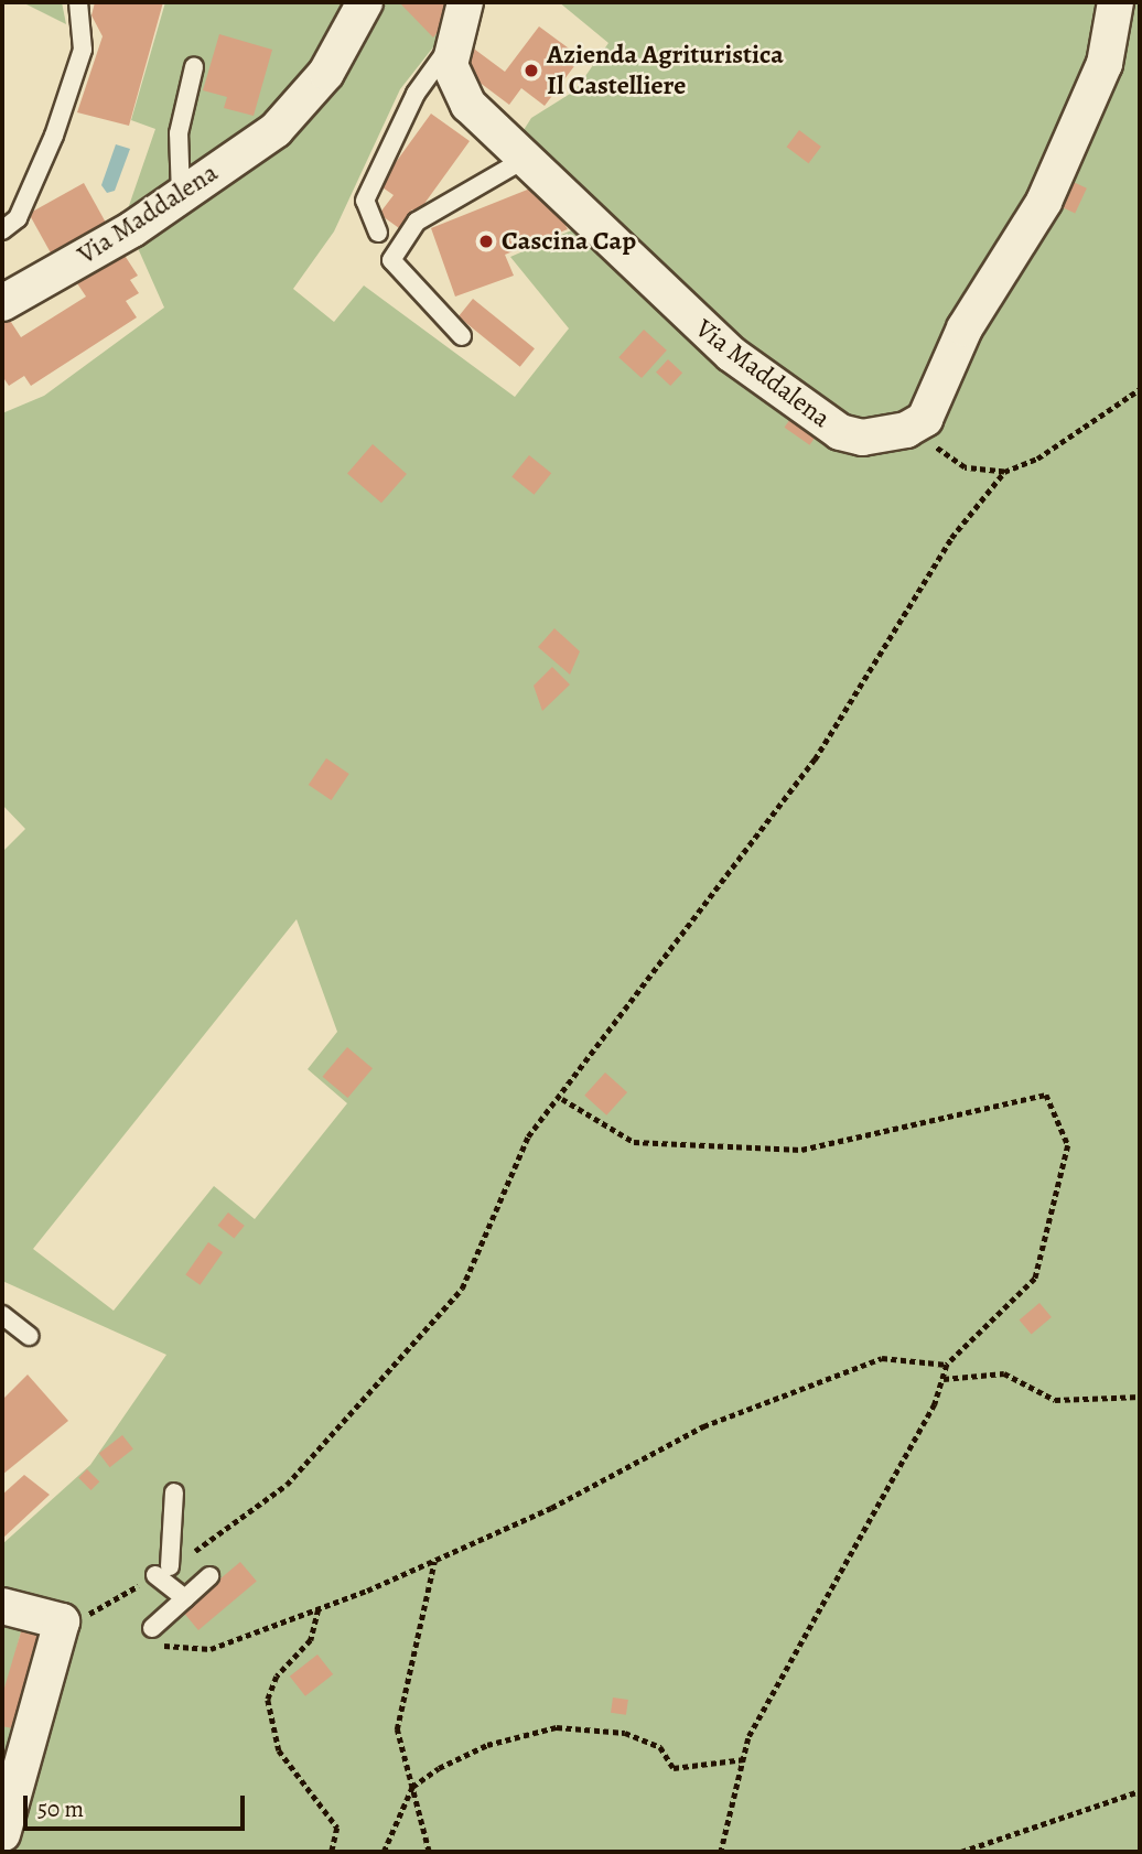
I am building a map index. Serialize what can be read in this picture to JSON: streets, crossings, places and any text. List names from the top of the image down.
{
  "streets": {
    "street": ["Via Maddalena"]
  },
  "places": ["Azienda Agrituristica Il Castelliere", "Cascina Cap"],
  "scale_bar": "50 m"
}
